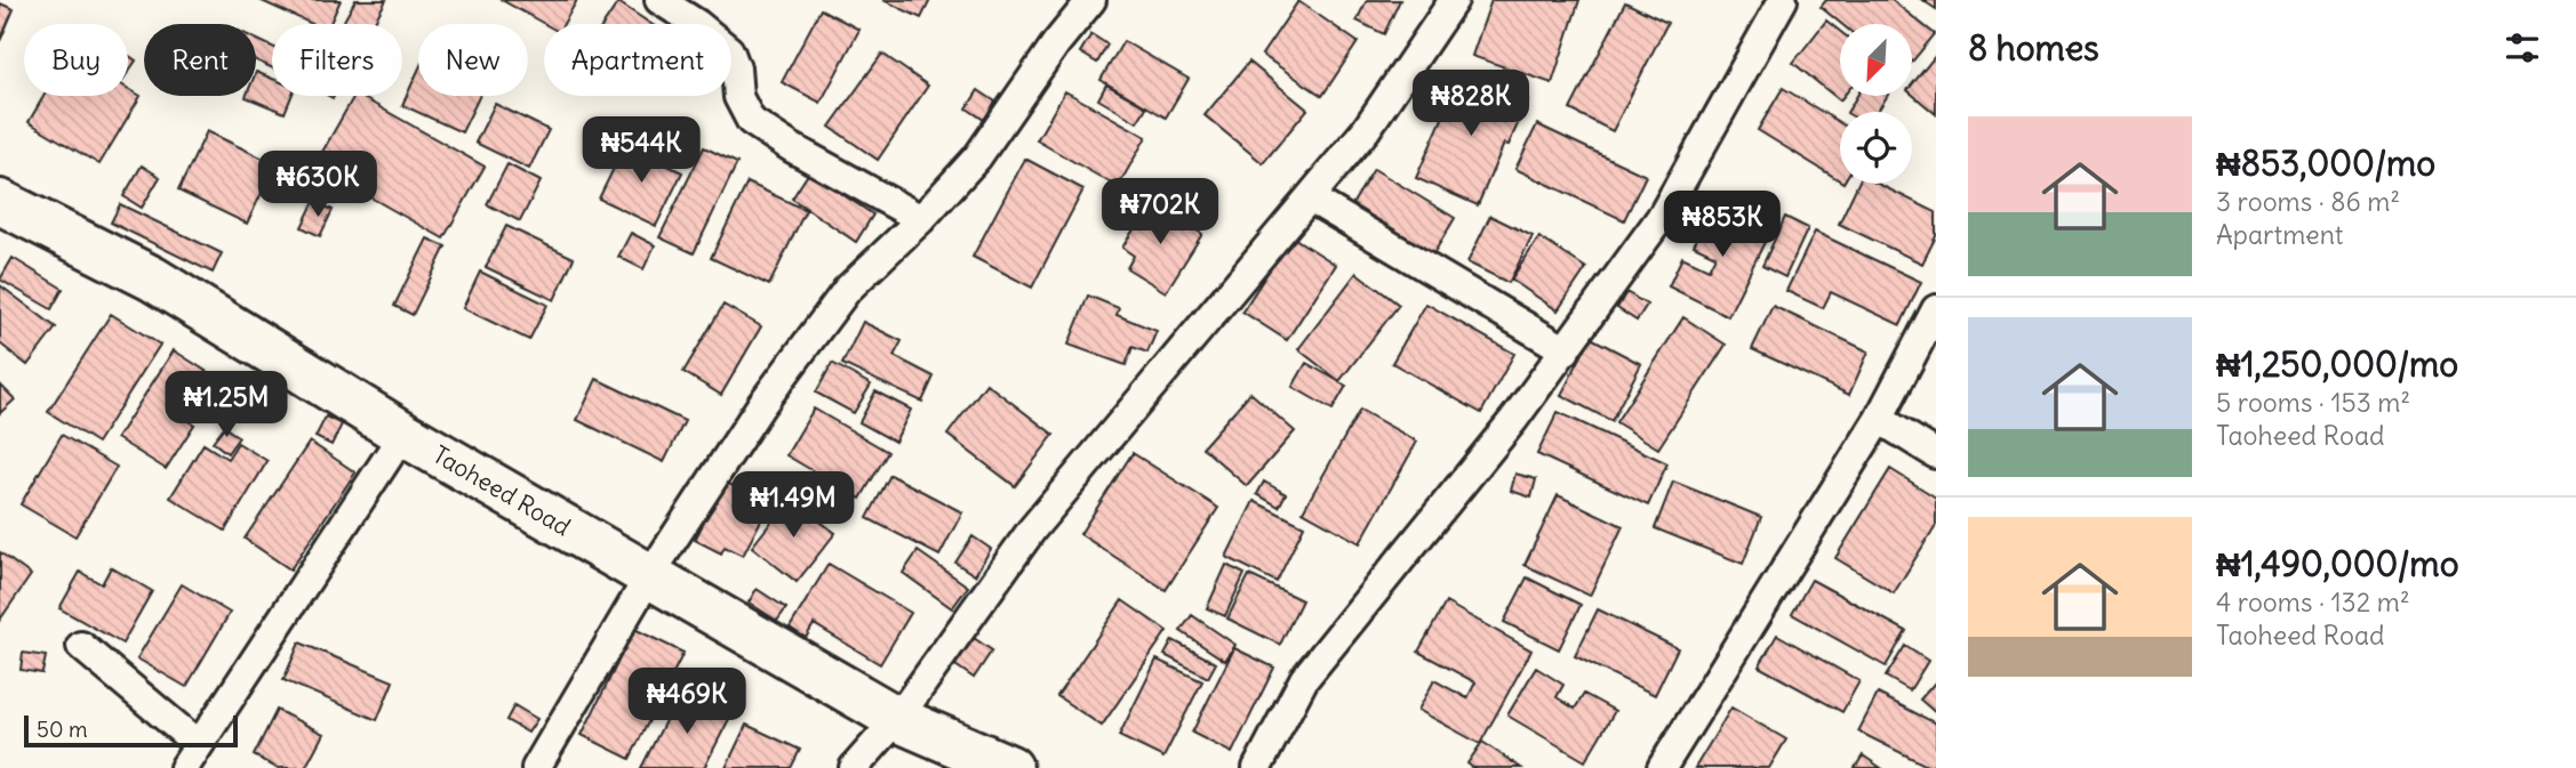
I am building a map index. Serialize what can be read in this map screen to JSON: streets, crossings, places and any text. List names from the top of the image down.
{
  "streets": {
    "main road": ["Taoheed Road"]
  },
  "scale_bar": "50 m",
  "north": "bottom left",
  "page": {
    "heading": "8 homes",
    "chip": [
      "Buy",
      "Rent",
      "Filters",
      "New",
      "Apartment"
    ],
    "price": [
      "₦828K",
      "₦544K",
      "₦630K",
      "₦702K",
      "₦853K",
      "₦1.25M",
      "₦1.49M",
      "₦469K"
    ],
    "list": [
      {
        "name": "₦853,000/mo",
        "note": "3 rooms · 86 m² · Apartment"
      },
      {
        "name": "₦1,250,000/mo",
        "note": "5 rooms · 153 m² · Taoheed Road"
      },
      {
        "name": "₦1,490,000/mo",
        "note": "4 rooms · 132 m² · Taoheed Road"
      }
    ],
    "scale": "50 m"
  }
}
